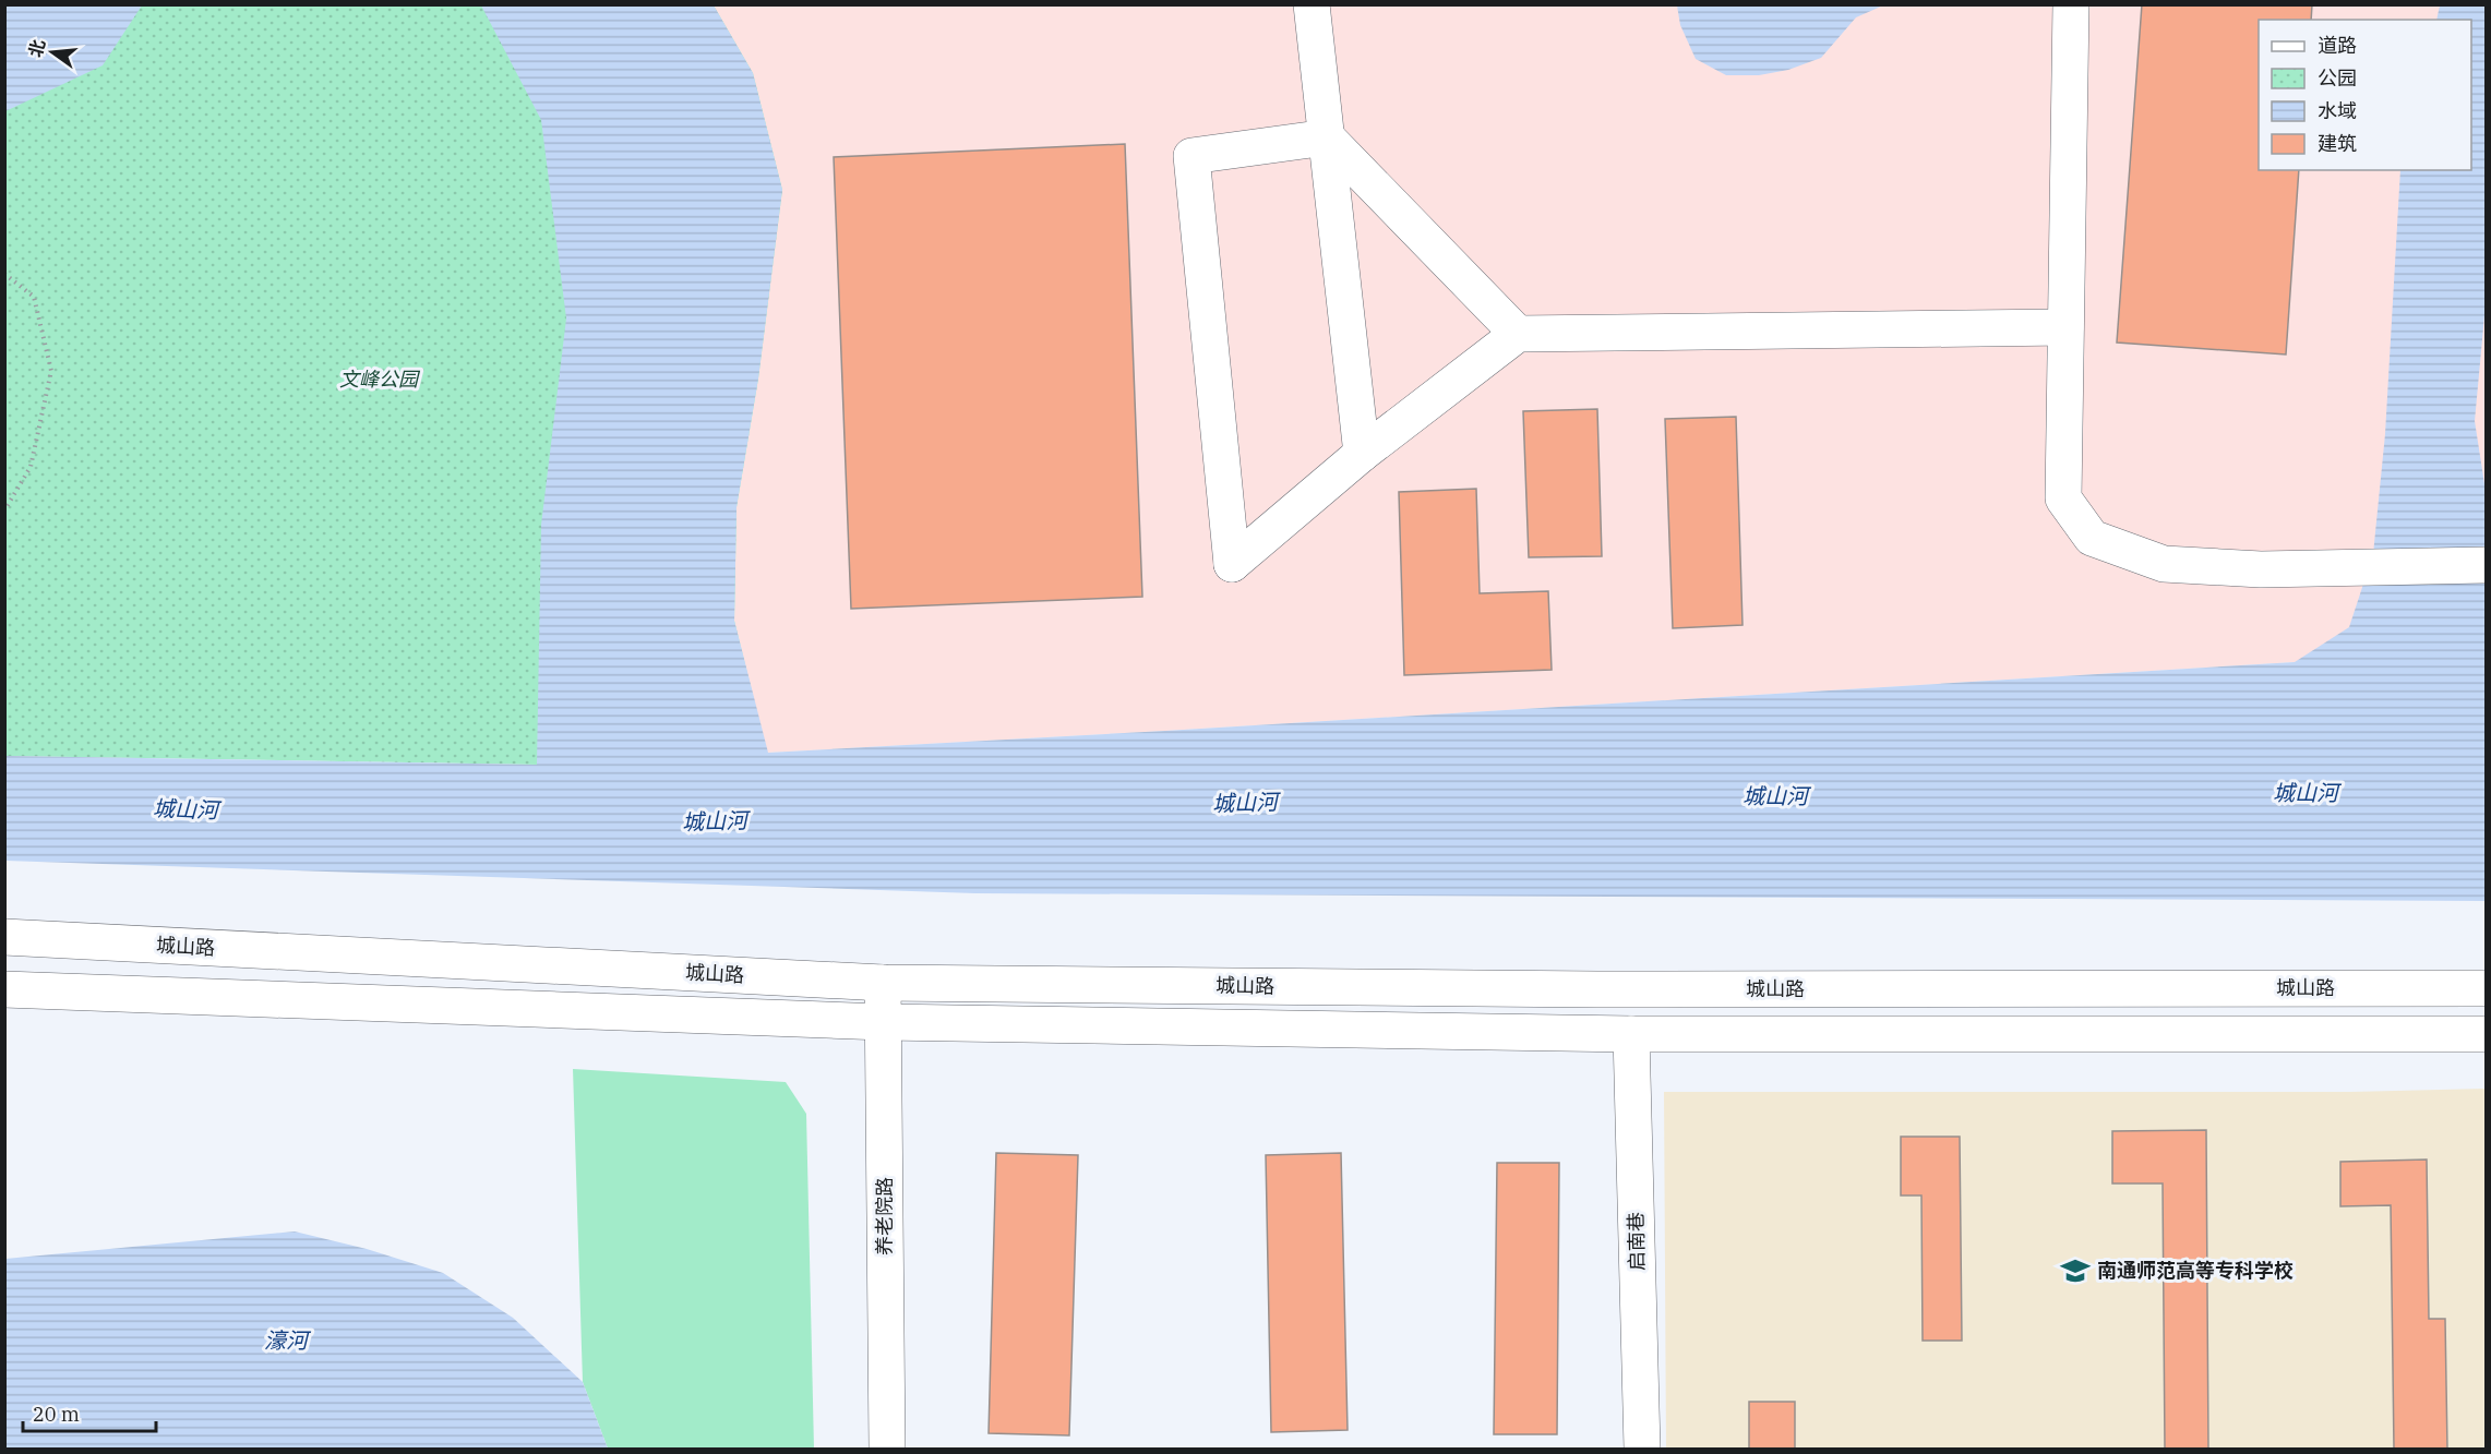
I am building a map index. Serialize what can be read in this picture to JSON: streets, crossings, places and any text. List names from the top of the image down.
{
  "streets": {
    "main road": ["城山路", "养老院路", "启南巷"]
  },
  "crossings": [
    ["城山路", "养老院路"],
    ["城山路", "启南巷"]
  ],
  "water": ["城山河", "濠河"],
  "parks": ["文峰公园"],
  "places": {
    "school or university": ["南通师范高等专科学校"]
  },
  "legend": [
    "道路",
    "公园",
    "水域",
    "建筑"
  ],
  "scale_bar": "20 m",
  "north": "left"
}
